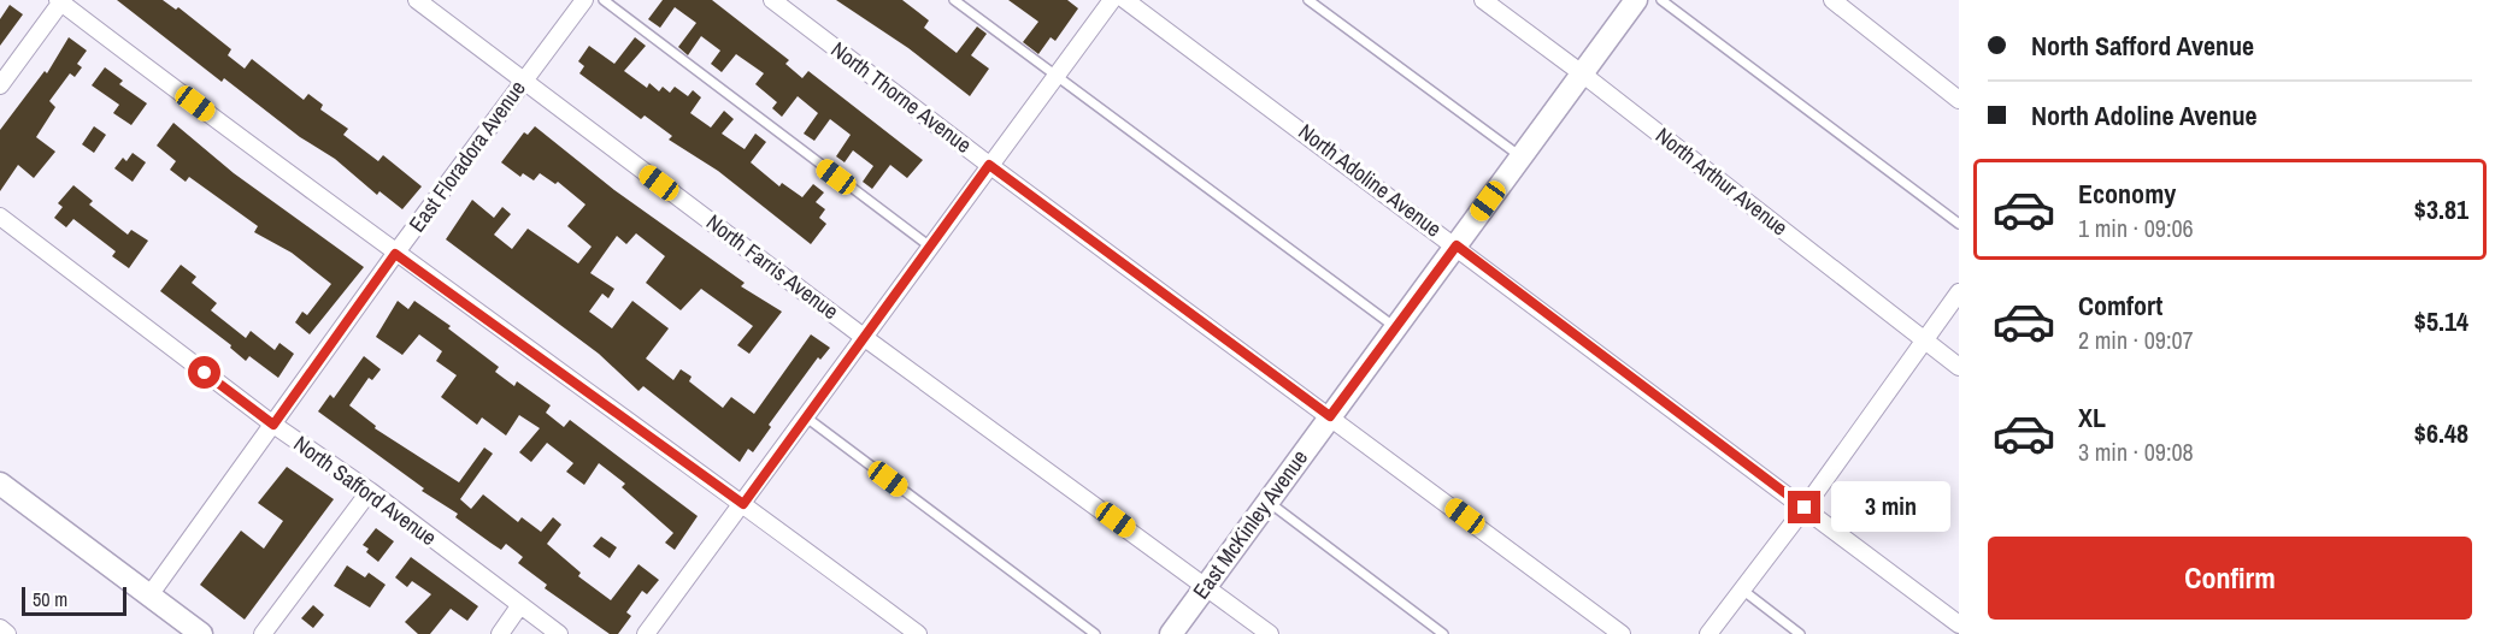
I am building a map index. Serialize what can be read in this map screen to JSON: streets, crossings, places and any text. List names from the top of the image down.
{
  "streets": {
    "main road": ["East McKinley Avenue"],
    "street": [
      "North Thorne Avenue",
      "East Floradora Avenue",
      "North Adoline Avenue",
      "North Arthur Avenue",
      "North Farris Avenue",
      "North Safford Avenue"
    ]
  },
  "crossings": [
    ["North Thorne Avenue", "East McKinley Avenue"],
    ["East Floradora Avenue", "North Farris Avenue"],
    ["East Floradora Avenue", "North Safford Avenue"],
    ["North Adoline Avenue", "East McKinley Avenue"],
    ["North Arthur Avenue", "East McKinley Avenue"],
    ["North Farris Avenue", "East McKinley Avenue"]
  ],
  "scale_bar": "50 m",
  "page": {
    "banner": ["North Safford Avenue", "North Adoline Avenue"],
    "list": [
      {
        "name": "Economy",
        "note": "1 min · 09:06",
        "value": "$3.81"
      },
      {
        "name": "Comfort",
        "note": "2 min · 09:07",
        "value": "$5.14"
      },
      {
        "name": "XL",
        "note": "3 min · 09:08",
        "value": "$6.48"
      }
    ],
    "bubble": "3 min",
    "buttons": "Confirm",
    "scale": "50 m"
  }
}
